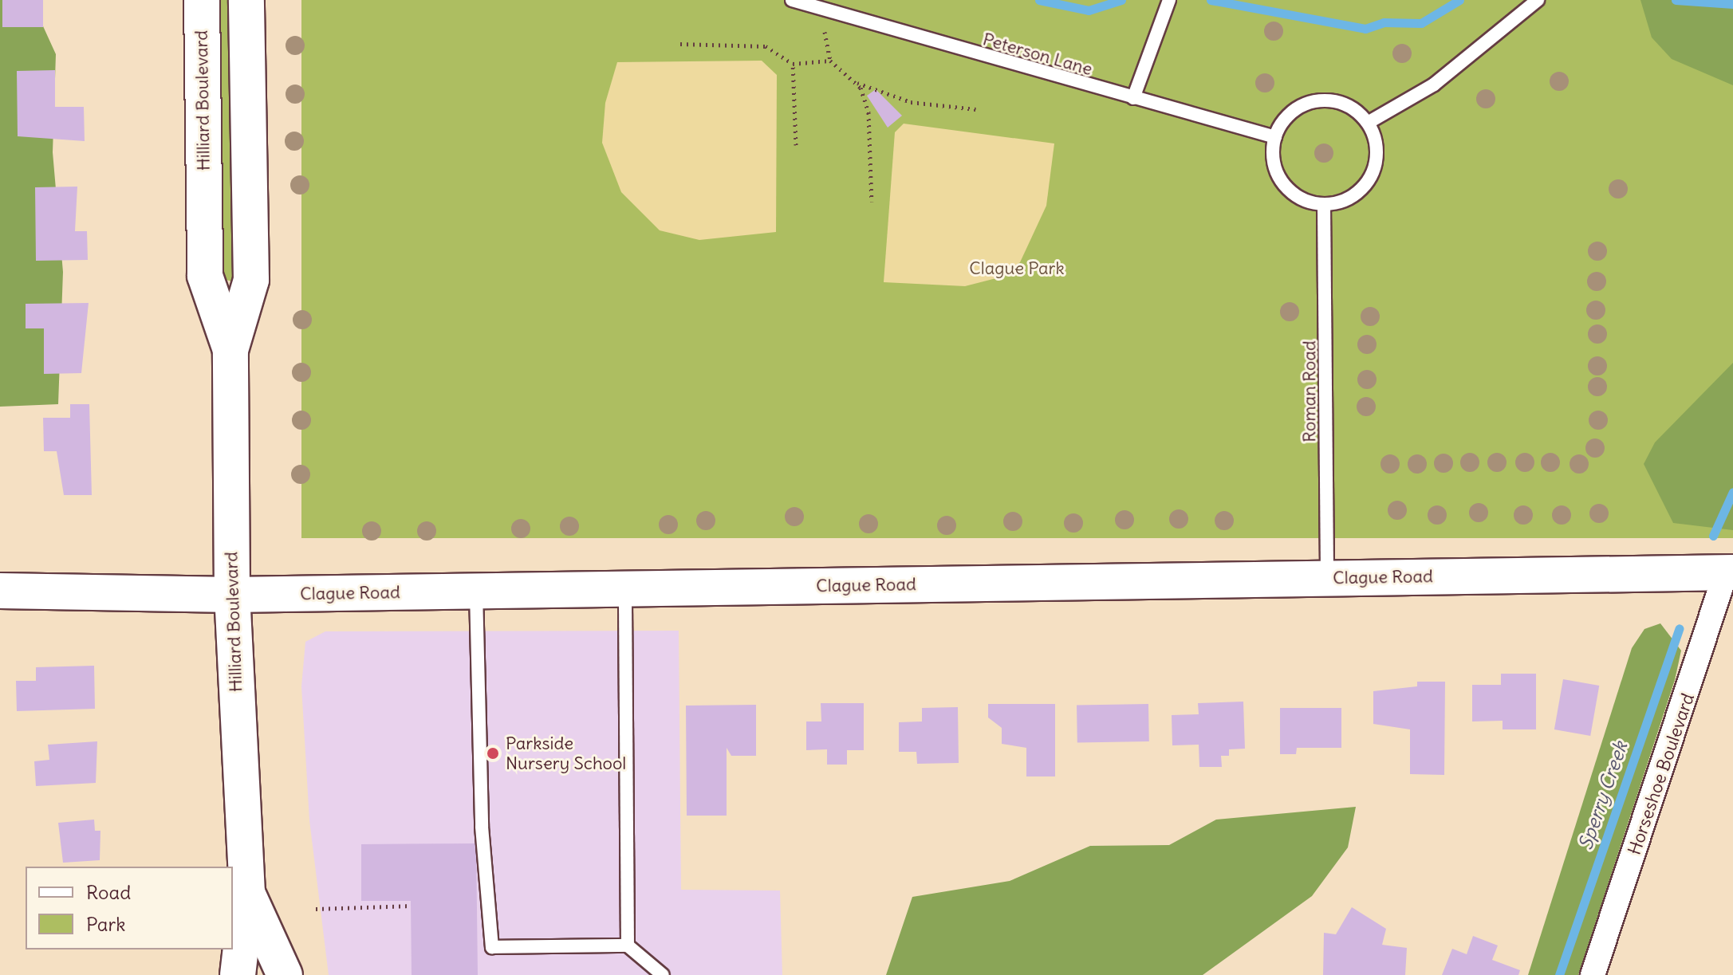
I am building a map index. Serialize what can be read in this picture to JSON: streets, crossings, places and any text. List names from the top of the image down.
{
  "streets": {
    "main road": ["Hilliard Boulevard", "Clague Road"],
    "street": ["Horseshoe Boulevard"],
    "lane": ["Peterson Lane", "Roman Road"]
  },
  "crossings": [
    ["Peterson Lane", "Roman Road"],
    ["Hilliard Boulevard", "Clague Road"],
    ["Roman Road", "Clague Road"],
    ["Clague Road", "Horseshoe Boulevard"]
  ],
  "water": ["Sperry Creek"],
  "parks": ["Clague Park"],
  "places": ["Parkside Nursery School"],
  "legend": ["Road", "Park"]
}
